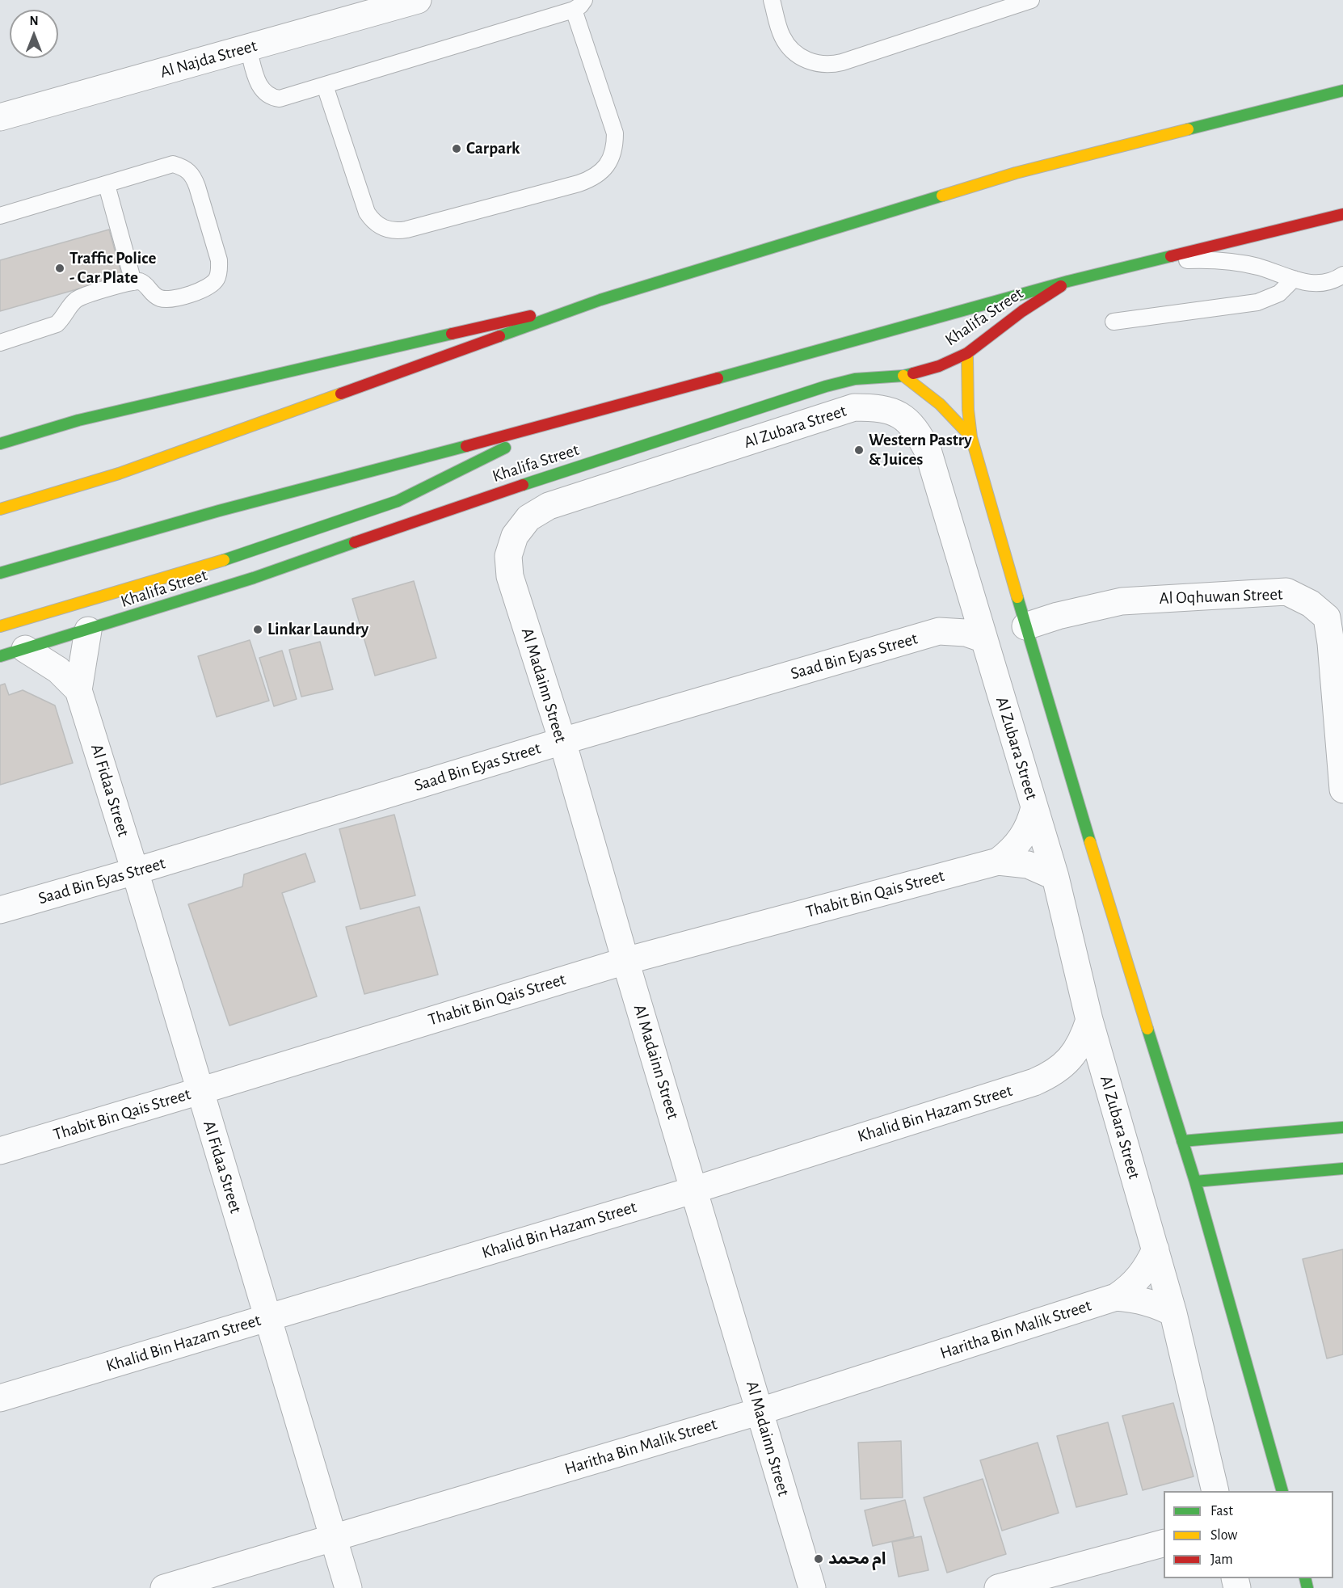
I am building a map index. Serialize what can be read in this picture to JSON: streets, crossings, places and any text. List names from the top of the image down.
{
  "streets": {
    "main road": ["Khalifa Street"],
    "street": [
      "Al Najda Street",
      "Al Zubara Street",
      "Al Oqhuwan Street",
      "Saad Bin Eyas Street",
      "Al Madainn Street",
      "Al Fidaa Street",
      "Thabit Bin Qais Street",
      "Khalid Bin Hazam Street",
      "Haritha Bin Malik Street"
    ]
  },
  "crossings": [
    ["Khalifa Street", "Al Fidaa Street"],
    ["Al Zubara Street", "Saad Bin Eyas Street"],
    ["Al Zubara Street", "Al Madainn Street"],
    ["Al Zubara Street", "Khalid Bin Hazam Street"],
    ["Al Zubara Street", "Haritha Bin Malik Street"],
    ["Saad Bin Eyas Street", "Al Madainn Street"],
    ["Saad Bin Eyas Street", "Al Fidaa Street"],
    ["Al Madainn Street", "Thabit Bin Qais Street"],
    ["Al Madainn Street", "Khalid Bin Hazam Street"],
    ["Al Madainn Street", "Haritha Bin Malik Street"],
    ["Al Fidaa Street", "Thabit Bin Qais Street"],
    ["Al Fidaa Street", "Khalid Bin Hazam Street"],
    ["Al Fidaa Street", "Haritha Bin Malik Street"]
  ],
  "places": [
    "Carpark",
    "Traffic Police - Car Plate",
    "Western Pastry & Juices",
    "Linkar Laundry",
    "ام محمد"
  ],
  "legend": ["Fast", "Slow", "Jam"],
  "north": "top"
}
